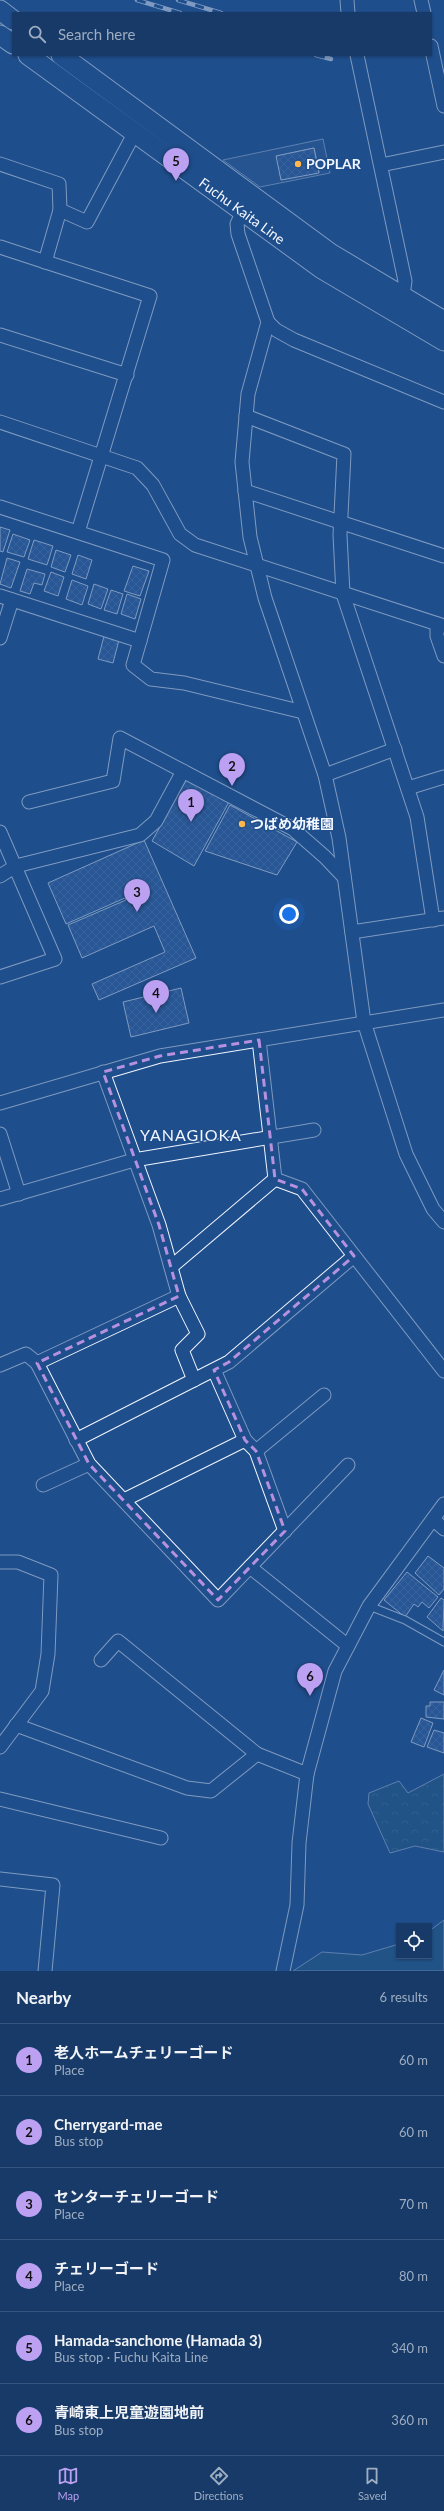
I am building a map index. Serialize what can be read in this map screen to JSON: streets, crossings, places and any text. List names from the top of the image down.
{
  "streets": {
    "main road": ["Fuchu Kaita Line"]
  },
  "districts": ["YANAGIOKA"],
  "places": ["POPLAR", "つばめ幼稚園"],
  "page": {
    "search": "Search here",
    "pins": [
      "5",
      "2",
      "1",
      "3",
      "4",
      "6"
    ],
    "heading": ["Nearby", "6 results"],
    "list": [
      {
        "mark": "1",
        "name": "老人ホームチェリーゴード",
        "note": "Place",
        "value": "60 m"
      },
      {
        "mark": "2",
        "name": "Cherrygard-mae",
        "note": "Bus stop",
        "value": "60 m"
      },
      {
        "mark": "3",
        "name": "センターチェリーゴード",
        "note": "Place",
        "value": "70 m"
      },
      {
        "mark": "4",
        "name": "チェリーゴード",
        "note": "Place",
        "value": "80 m"
      },
      {
        "mark": "5",
        "name": "Hamada-sanchome (Hamada 3)",
        "note": "Bus stop · Fuchu Kaita Line",
        "value": "340 m"
      },
      {
        "mark": "6",
        "name": "青崎東上児童遊園地前",
        "note": "Bus stop",
        "value": "360 m"
      }
    ],
    "nav": ["Map", "Directions", "Saved"]
  }
}
